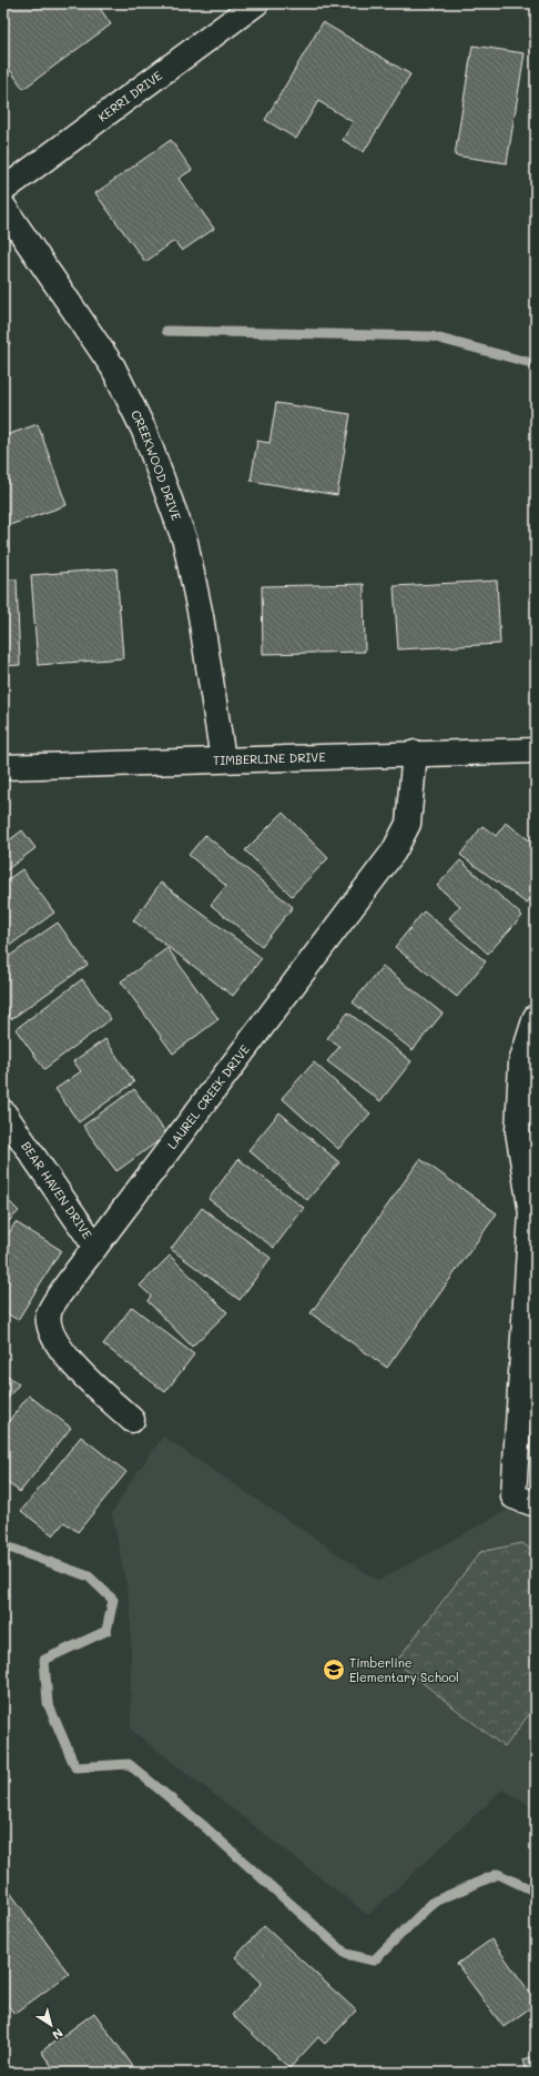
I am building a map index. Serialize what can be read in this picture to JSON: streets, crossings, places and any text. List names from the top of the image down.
{
  "streets": {
    "street": [
      "KERRI DRIVE",
      "CREEKWOOD DRIVE",
      "TIMBERLINE DRIVE",
      "LAUREL CREEK DRIVE",
      "BEAR HAVEN DRIVE"
    ]
  },
  "crossings": [
    ["CREEKWOOD DRIVE", "TIMBERLINE DRIVE"],
    ["TIMBERLINE DRIVE", "LAUREL CREEK DRIVE"],
    ["LAUREL CREEK DRIVE", "BEAR HAVEN DRIVE"]
  ],
  "places": {
    "school or university": ["Timberline Elementary School"]
  },
  "north": "bottom right"
}
